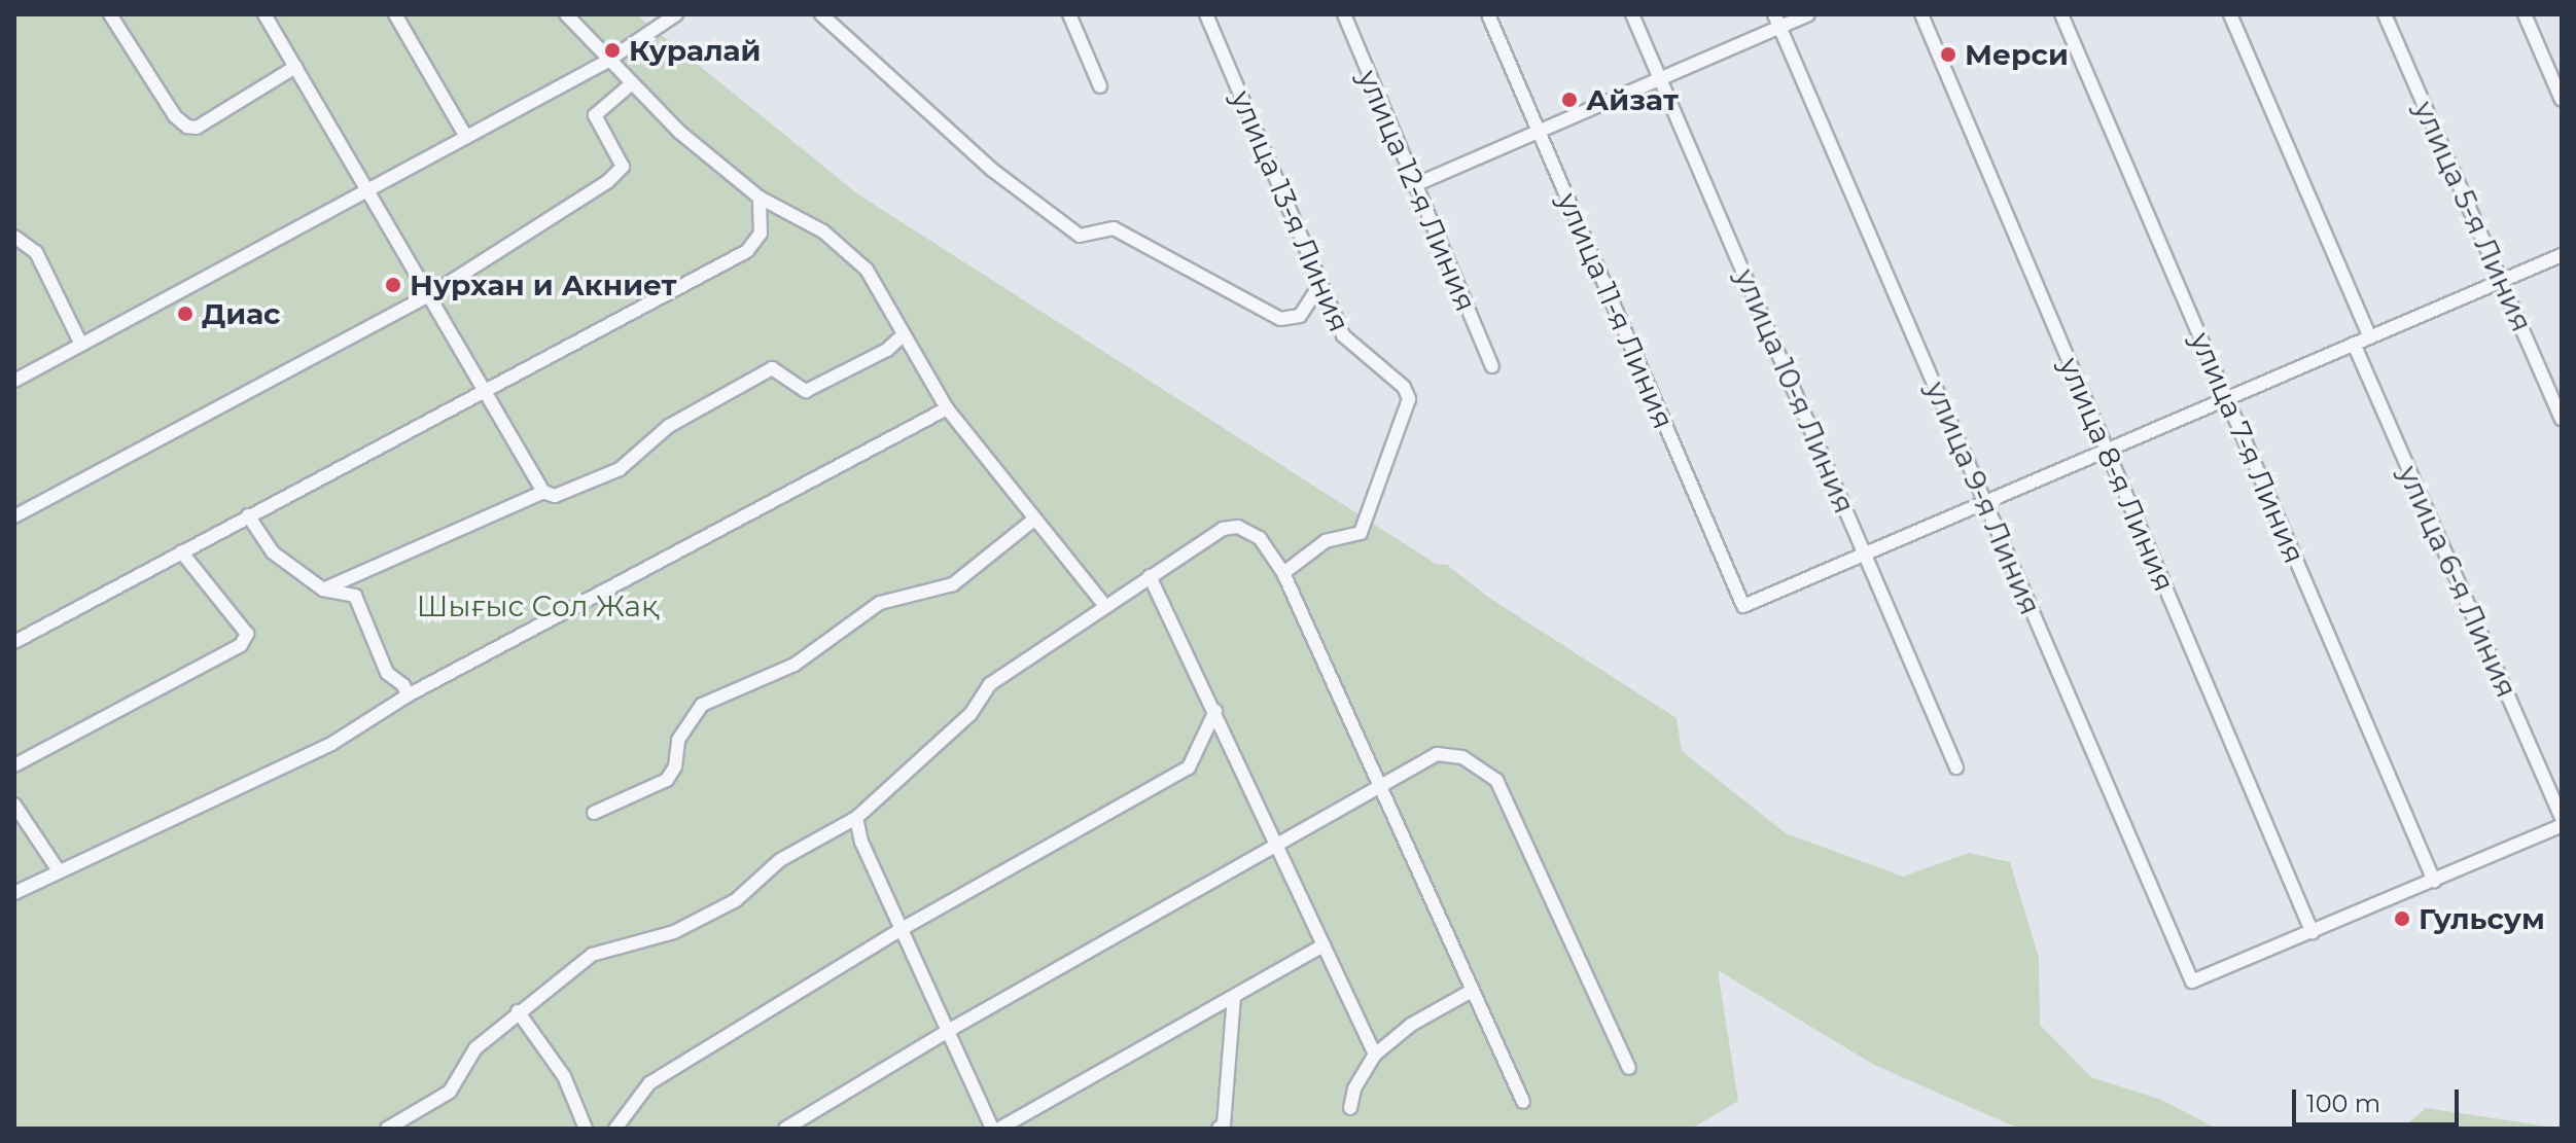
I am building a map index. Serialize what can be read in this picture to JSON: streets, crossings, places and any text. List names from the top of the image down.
{
  "streets": {
    "street": [
      "улица 12-я Линия",
      "улица 13-я Линия",
      "улица 5-я Линия",
      "улица 11-я Линия",
      "улица 10-я Линия",
      "улица 7-я Линия",
      "улица 8-я Линия",
      "улица 9-я Линия",
      "улица 6-я Линия"
    ]
  },
  "crossings": [
    ["улица 11-я Линия", "улица 10-я Линия"],
    ["улица 8-я Линия", "улица 9-я Линия"]
  ],
  "parks": ["Шығыс Сол Жақ"],
  "places": [
    "Куралай",
    "Мерси",
    "Айзат",
    "Нурхан и Акниет",
    "Диас",
    "Гульсум"
  ],
  "scale_bar": "100 m"
}
